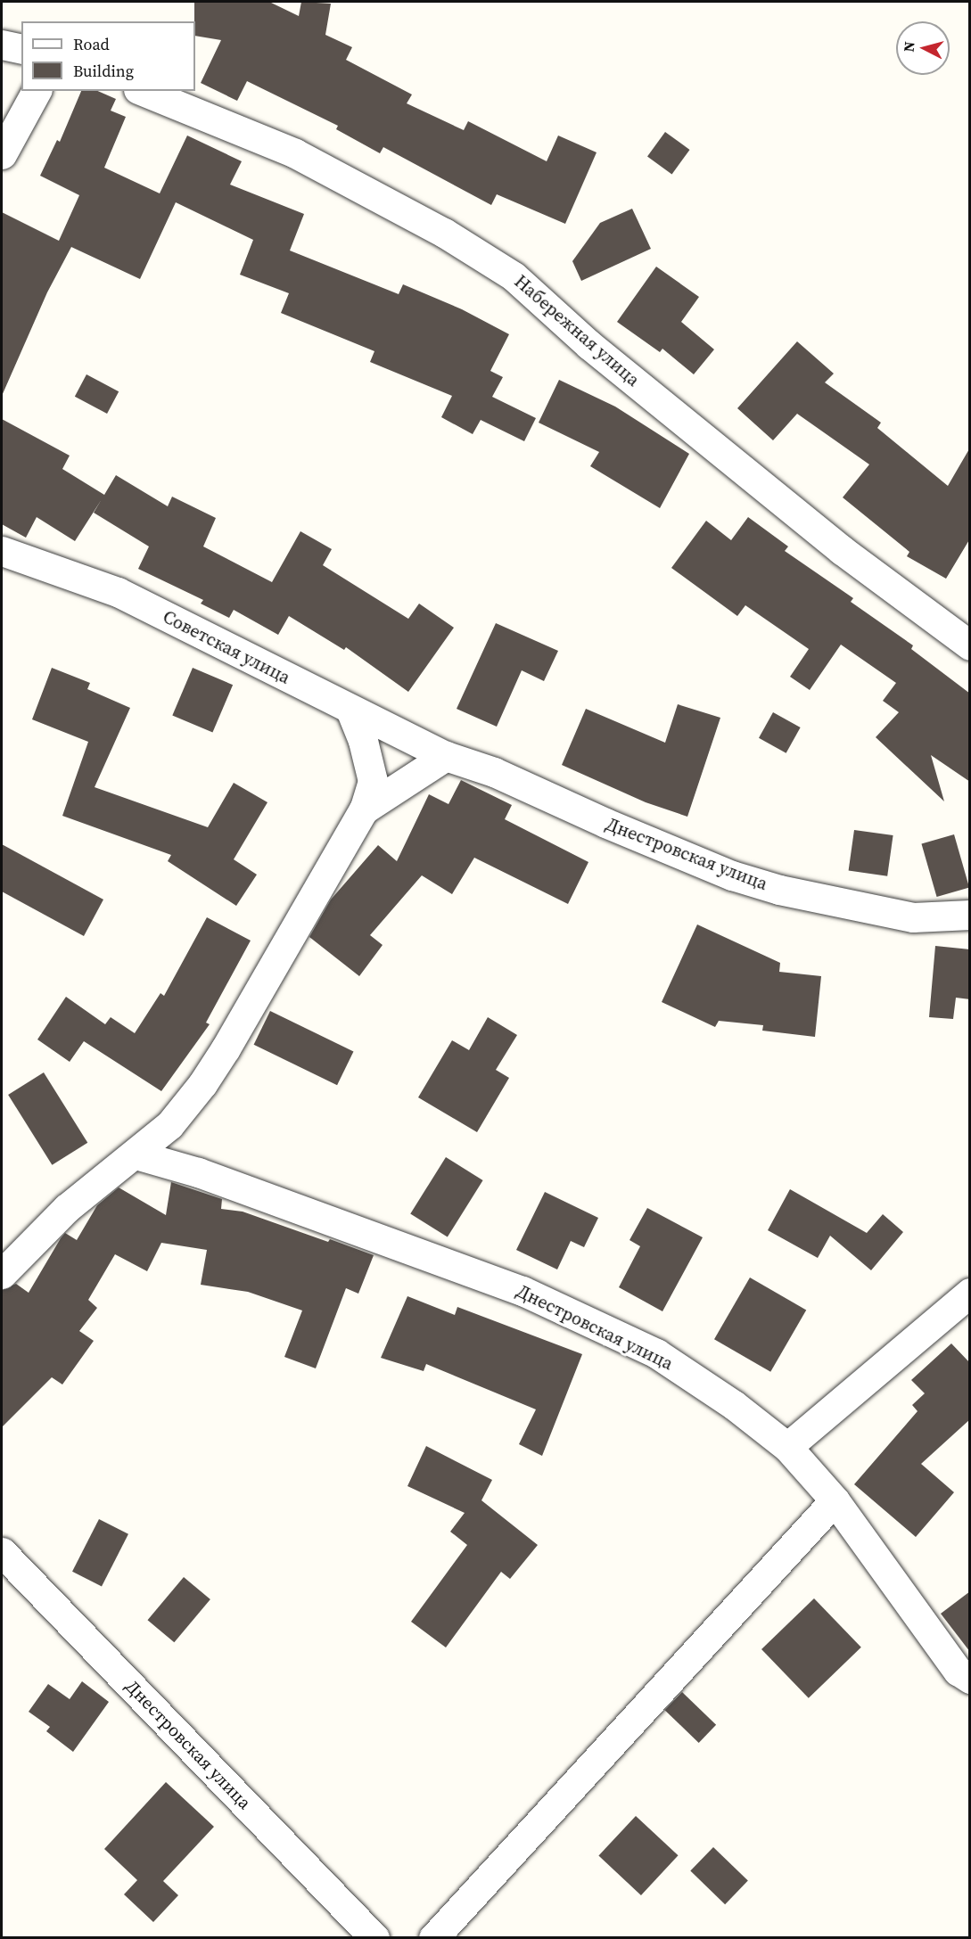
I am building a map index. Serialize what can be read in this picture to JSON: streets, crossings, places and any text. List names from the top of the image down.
{
  "streets": {
    "street": ["Набережная улица", "Советская улица", "Днестровская улица"]
  },
  "crossings": [
    ["Советская улица", "Днестровская улица"]
  ],
  "legend": ["Road", "Building"],
  "north": "left"
}
